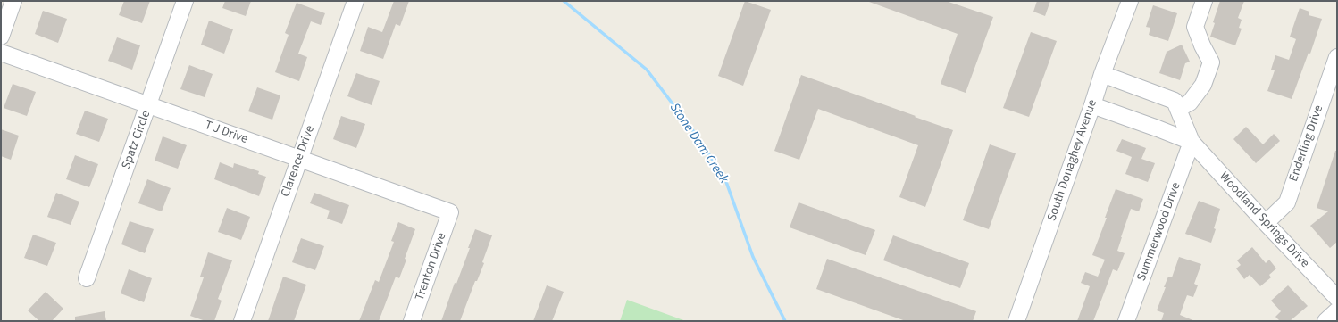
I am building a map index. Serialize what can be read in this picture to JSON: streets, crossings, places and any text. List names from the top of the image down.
{
  "streets": {
    "street": [
      "T J Drive",
      "Spatz Circle",
      "Enderling Drive",
      "South Donaghey Avenue",
      "Clarence Drive",
      "Woodland Springs Drive",
      "Summerwood Drive",
      "Trenton Drive"
    ]
  },
  "crossings": [
    ["T J Drive", "Spatz Circle"],
    ["T J Drive", "Clarence Drive"],
    ["T J Drive", "Trenton Drive"],
    ["Enderling Drive", "Woodland Springs Drive"],
    ["South Donaghey Avenue", "Woodland Springs Drive"],
    ["Woodland Springs Drive", "Summerwood Drive"]
  ],
  "water": ["Stone Dam Creek"]
}
